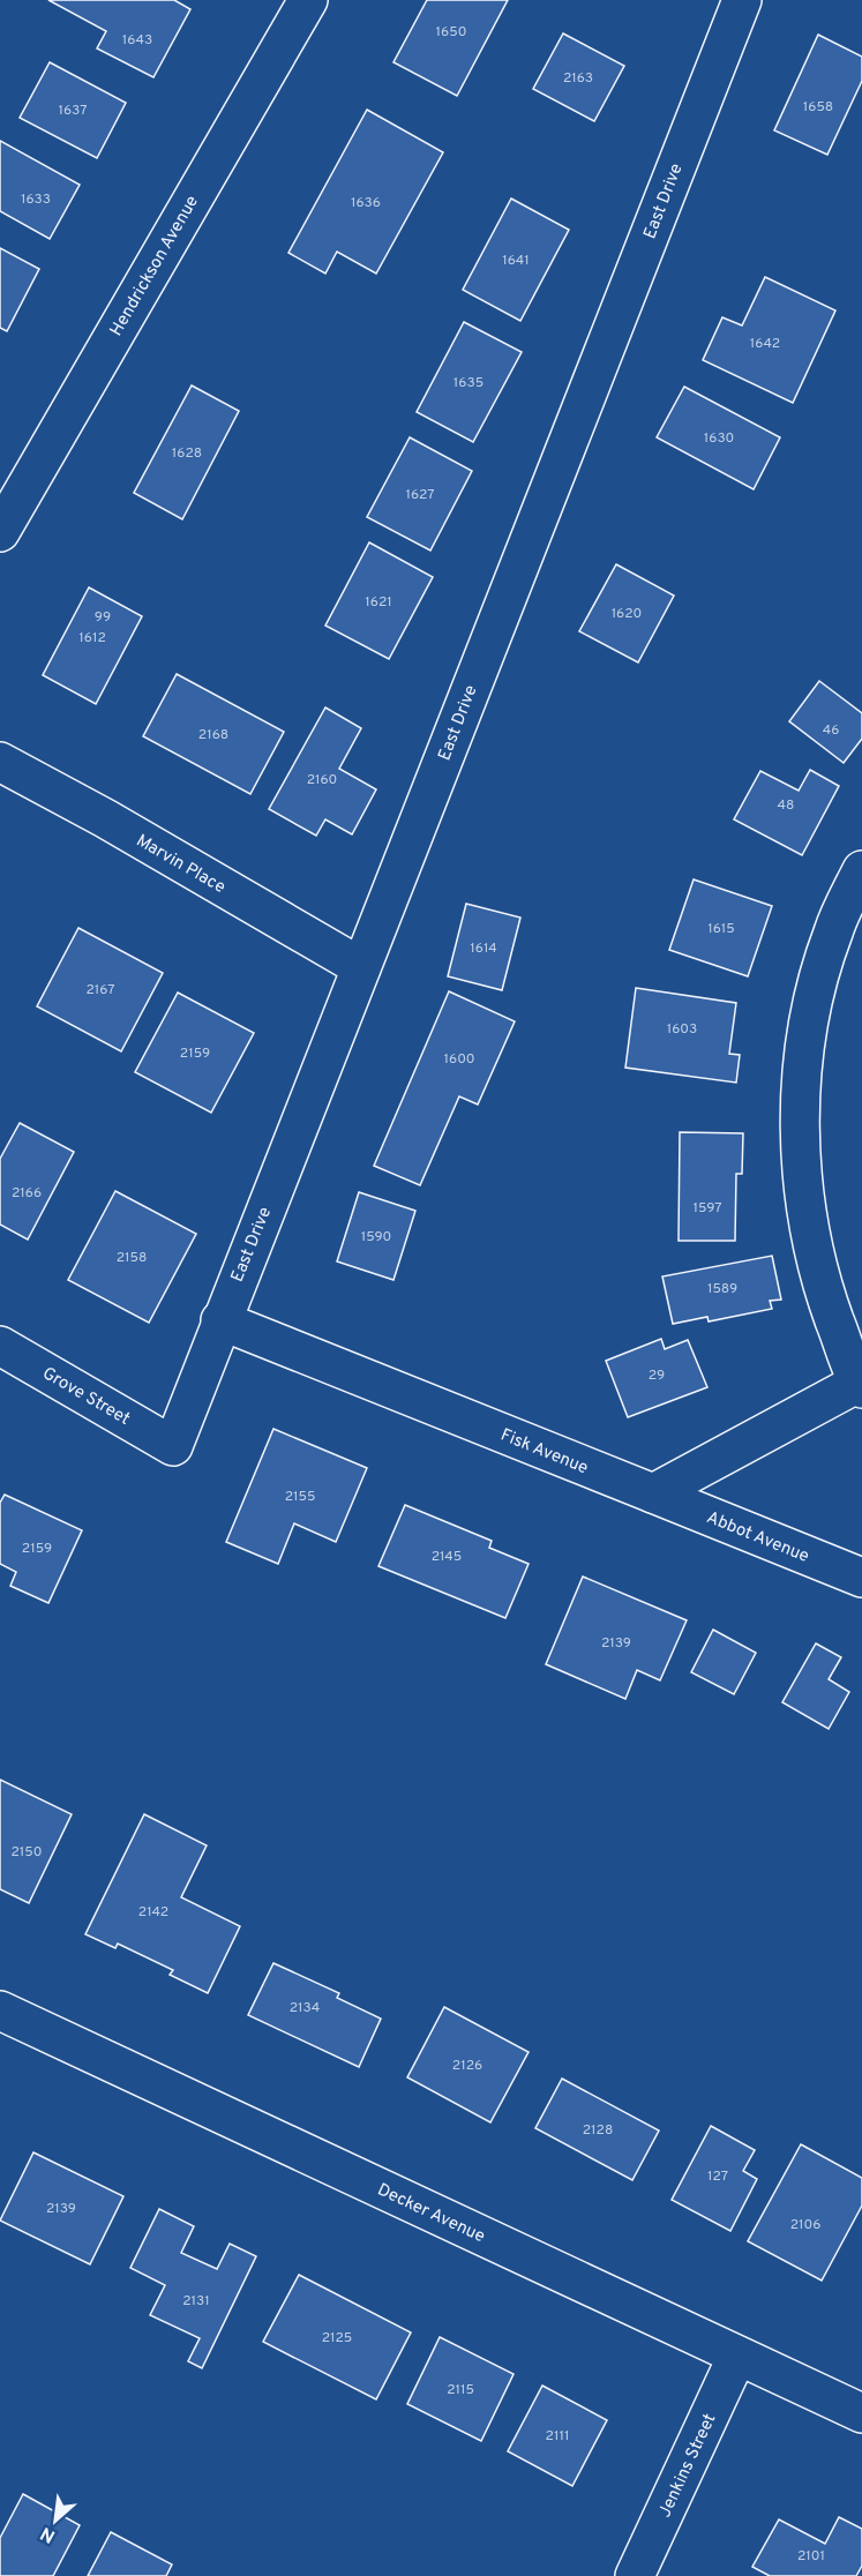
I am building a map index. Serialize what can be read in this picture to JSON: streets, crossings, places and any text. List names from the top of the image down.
{
  "streets": {
    "street": [
      "East Drive",
      "Hendrickson Avenue",
      "Marvin Place",
      "Grove Street",
      "Fisk Avenue",
      "Abbot Avenue",
      "Decker Avenue",
      "Jenkins Street"
    ]
  },
  "crossings": [
    ["East Drive", "Marvin Place"],
    ["East Drive", "Grove Street"],
    ["East Drive", "Fisk Avenue"],
    ["Fisk Avenue", "Abbot Avenue"],
    ["Decker Avenue", "Jenkins Street"]
  ],
  "house_numbers": [
    "1650",
    "1643",
    "2163",
    "1658",
    "1637",
    "1633",
    "1636",
    "1641",
    "1642",
    "1635",
    "1630",
    "1628",
    "1627",
    "1621",
    "1620",
    "99",
    "1612",
    "46",
    "2168",
    "2160",
    "48",
    "1615",
    "1614",
    "2167",
    "1603",
    "2159",
    "1600",
    "2166",
    "1597",
    "1590",
    "2158",
    "1589",
    "29",
    "2155",
    "2159",
    "2145",
    "2139",
    "2150",
    "2142",
    "2134",
    "2126",
    "2128",
    "127",
    "2139",
    "2106",
    "2131",
    "2125",
    "2115",
    "2111",
    "2101"
  ],
  "north": "bottom left"
}
